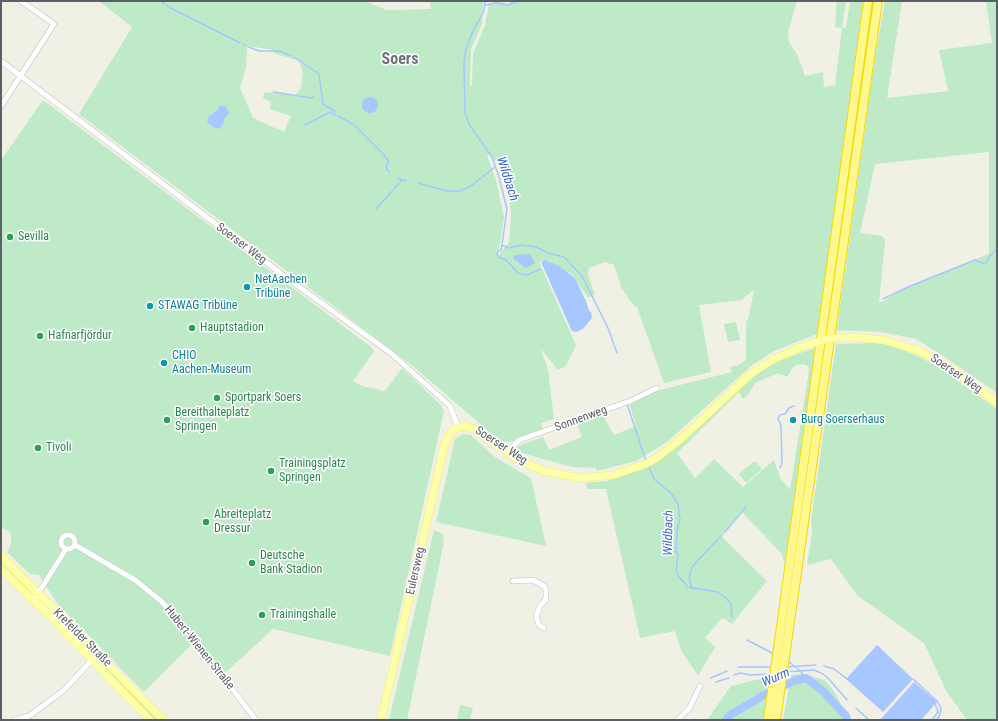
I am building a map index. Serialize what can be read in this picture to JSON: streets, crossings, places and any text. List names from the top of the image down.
{
  "streets": {
    "main road": ["Soerser Weg", "Eulersweg", "Krefelder Straße"],
    "street": ["Sonnenweg", "Hubert-Wienen-Straße"]
  },
  "crossings": [
    ["Soerser Weg", "Sonnenweg"],
    ["Soerser Weg", "Eulersweg"]
  ],
  "districts": ["Soers"],
  "water": ["Wildbach", "Wurm"],
  "places": [
    "Sevilla",
    "NetAachen Tribüne",
    "STAWAG Tribüne",
    "Hauptstadion",
    "Hafnarfjördur",
    "CHIO Aachen-Museum",
    "Sportpark Soers",
    "Bereithalteplatz Springen",
    "Burg Soerserhaus",
    "Tivoli",
    "Trainingsplatz Springen",
    "Abreiteplatz Dressur",
    "Deutsche Bank Stadion",
    "Trainingshalle"
  ]
}
